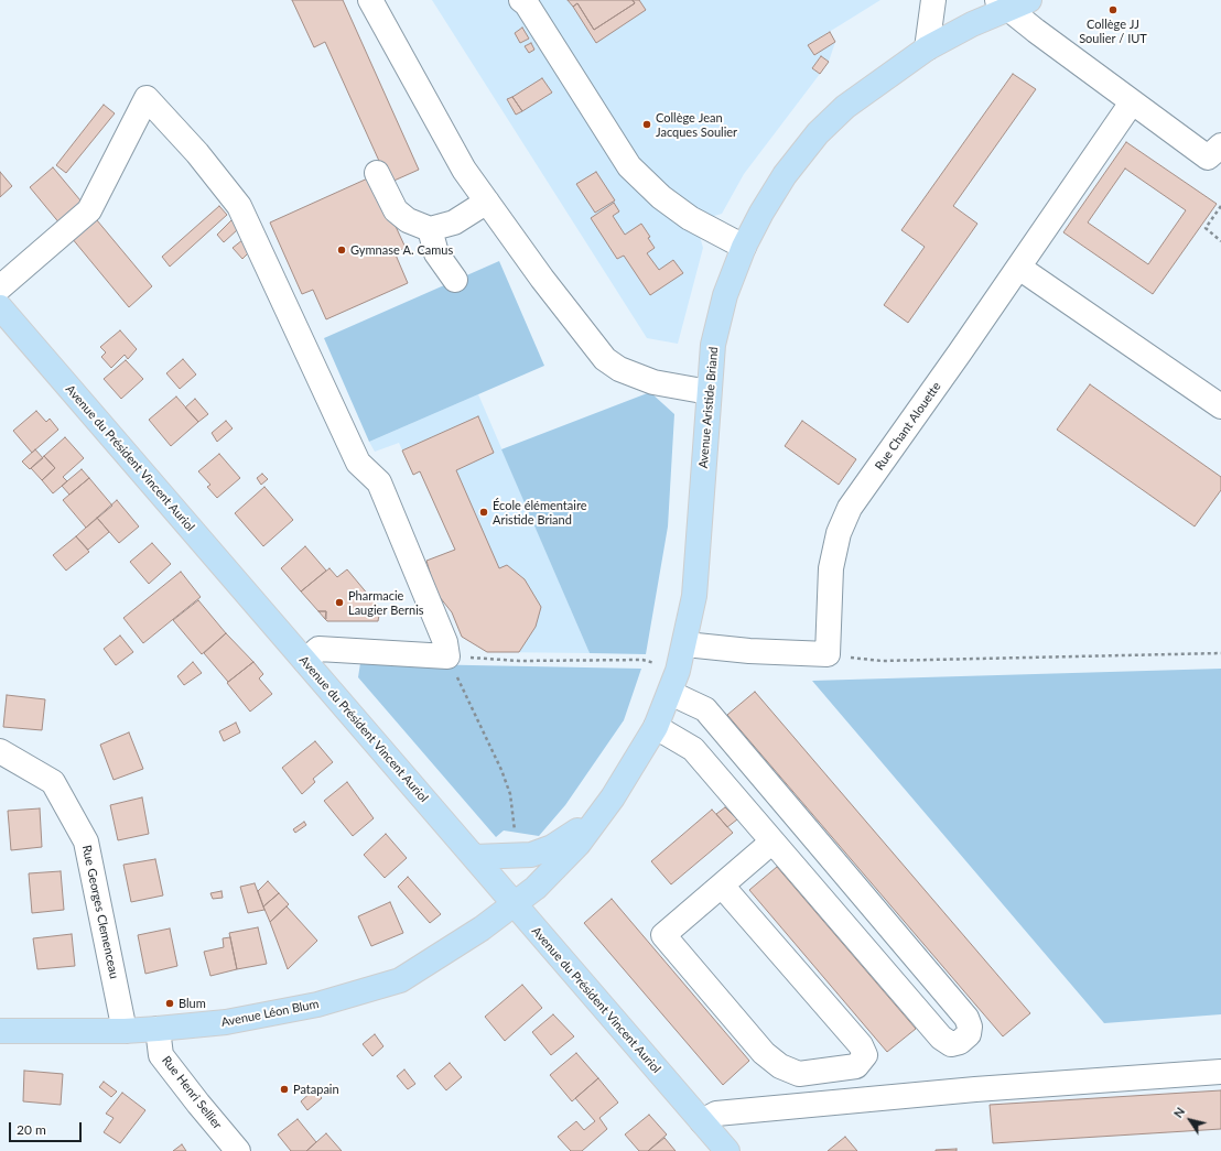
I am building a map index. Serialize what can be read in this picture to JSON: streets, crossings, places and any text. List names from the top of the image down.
{
  "streets": {
    "main road": ["Avenue Aristide Briand", "Avenue du Président Vincent Auriol", "Avenue Léon Blum"],
    "street": ["Rue Chant Alouette", "Rue Georges Clemenceau", "Rue Henri Sellier"]
  },
  "crossings": [
    ["Avenue Aristide Briand", "Avenue du Président Vincent Auriol"],
    ["Avenue Aristide Briand", "Avenue Léon Blum"],
    ["Avenue du Président Vincent Auriol", "Avenue Léon Blum"],
    ["Rue Georges Clemenceau", "Avenue Léon Blum"],
    ["Avenue Léon Blum", "Rue Henri Sellier"]
  ],
  "places": [
    "Collège JJ Soulier / IUT",
    "Collège Jean Jacques Soulier",
    "Gymnase A. Camus",
    "École élémentaire Aristide Briand",
    "Pharmacie Laugier Bernis",
    "Blum",
    "Patapain"
  ],
  "scale_bar": "20 m",
  "north": "top left"
}
